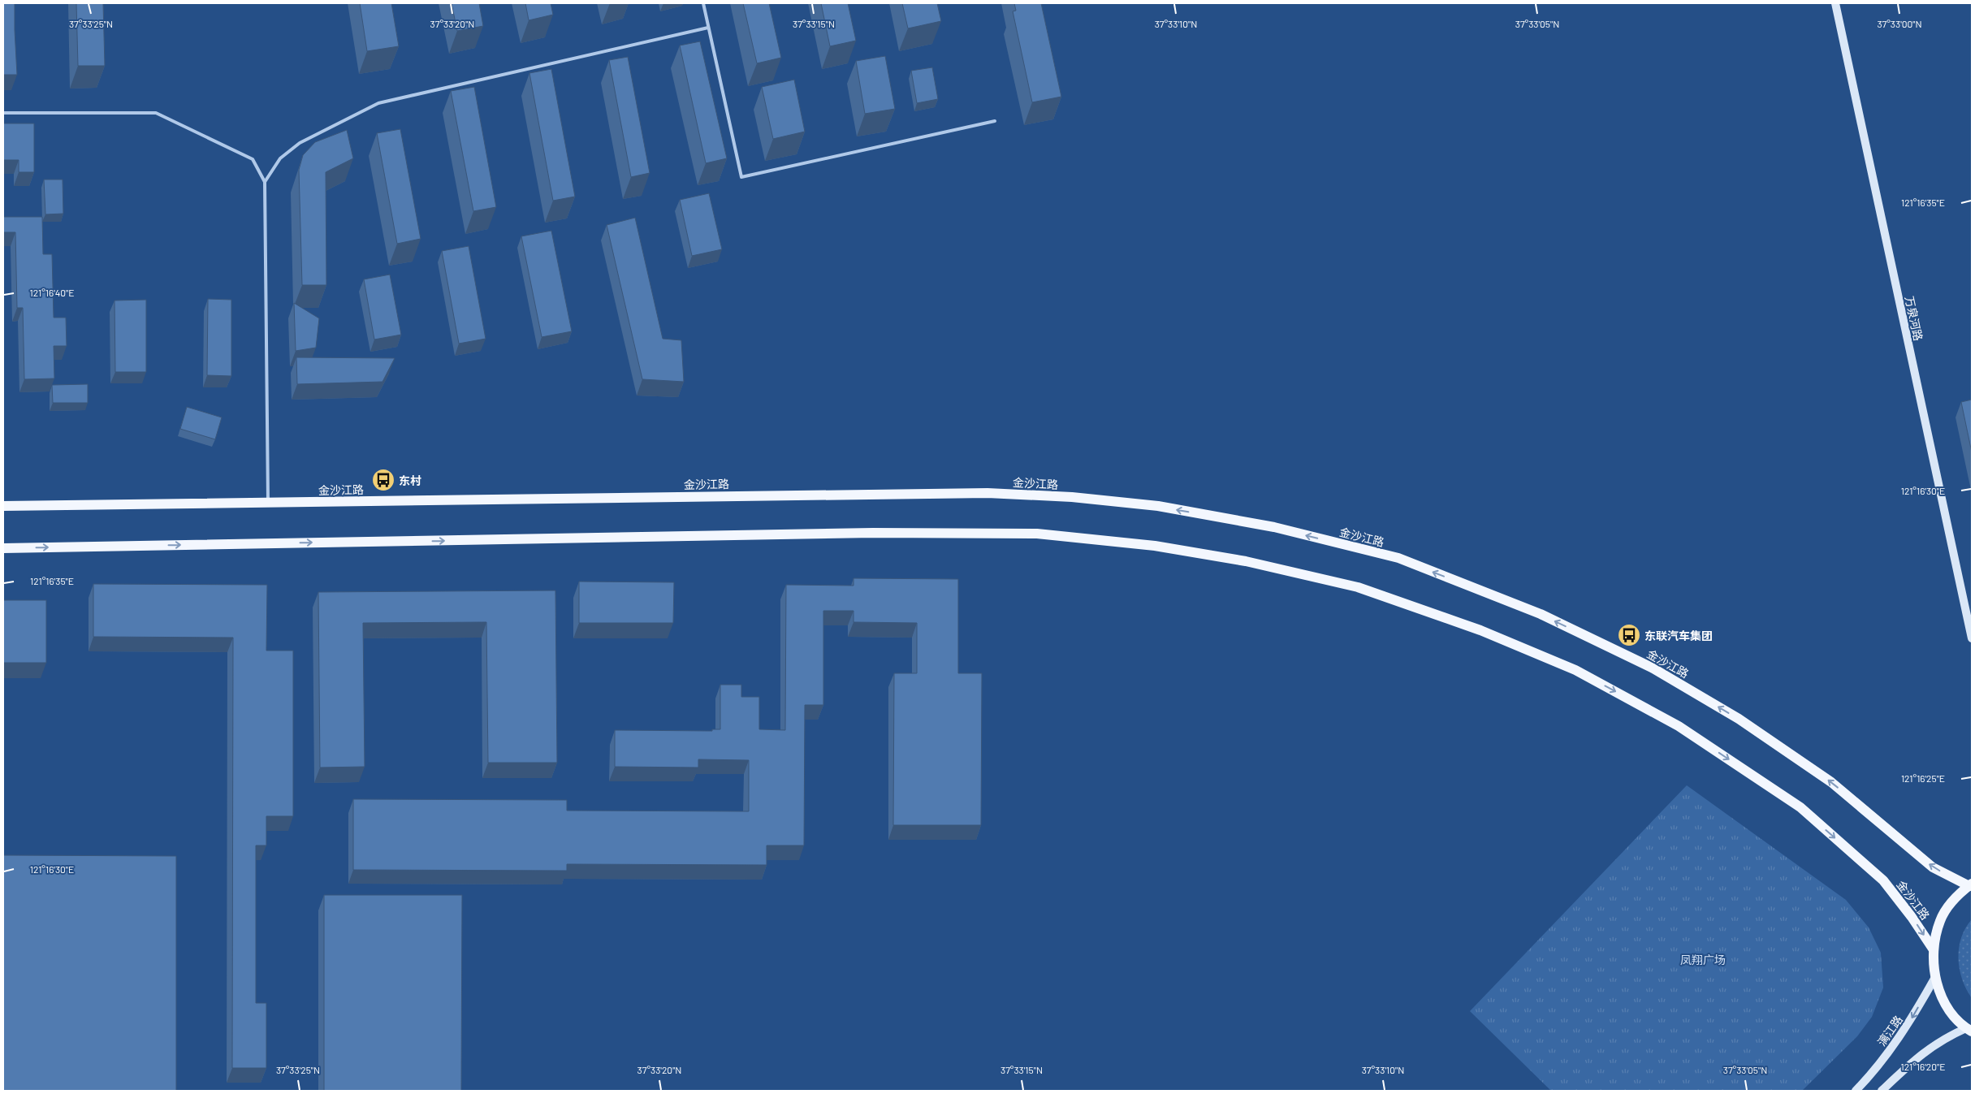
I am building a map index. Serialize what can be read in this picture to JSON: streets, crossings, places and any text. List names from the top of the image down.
{
  "streets": {
    "main road": ["金沙江路"],
    "street": ["万泉河路", "漓江路"]
  },
  "parks": ["凤翔广场"],
  "places": {
    "bus stop": ["东村", "东联汽车集团"]
  },
  "coordinates": [
    "37°33'25\"N",
    "37°33'20\"N",
    "37°33'15\"N",
    "37°33'10\"N",
    "37°33'05\"N",
    "37°33'00\"N",
    "121°16'35\"E",
    "121°16'40\"E",
    "121°16'30\"E",
    "121°16'25\"E",
    "121°16'20\"E"
  ]
}
